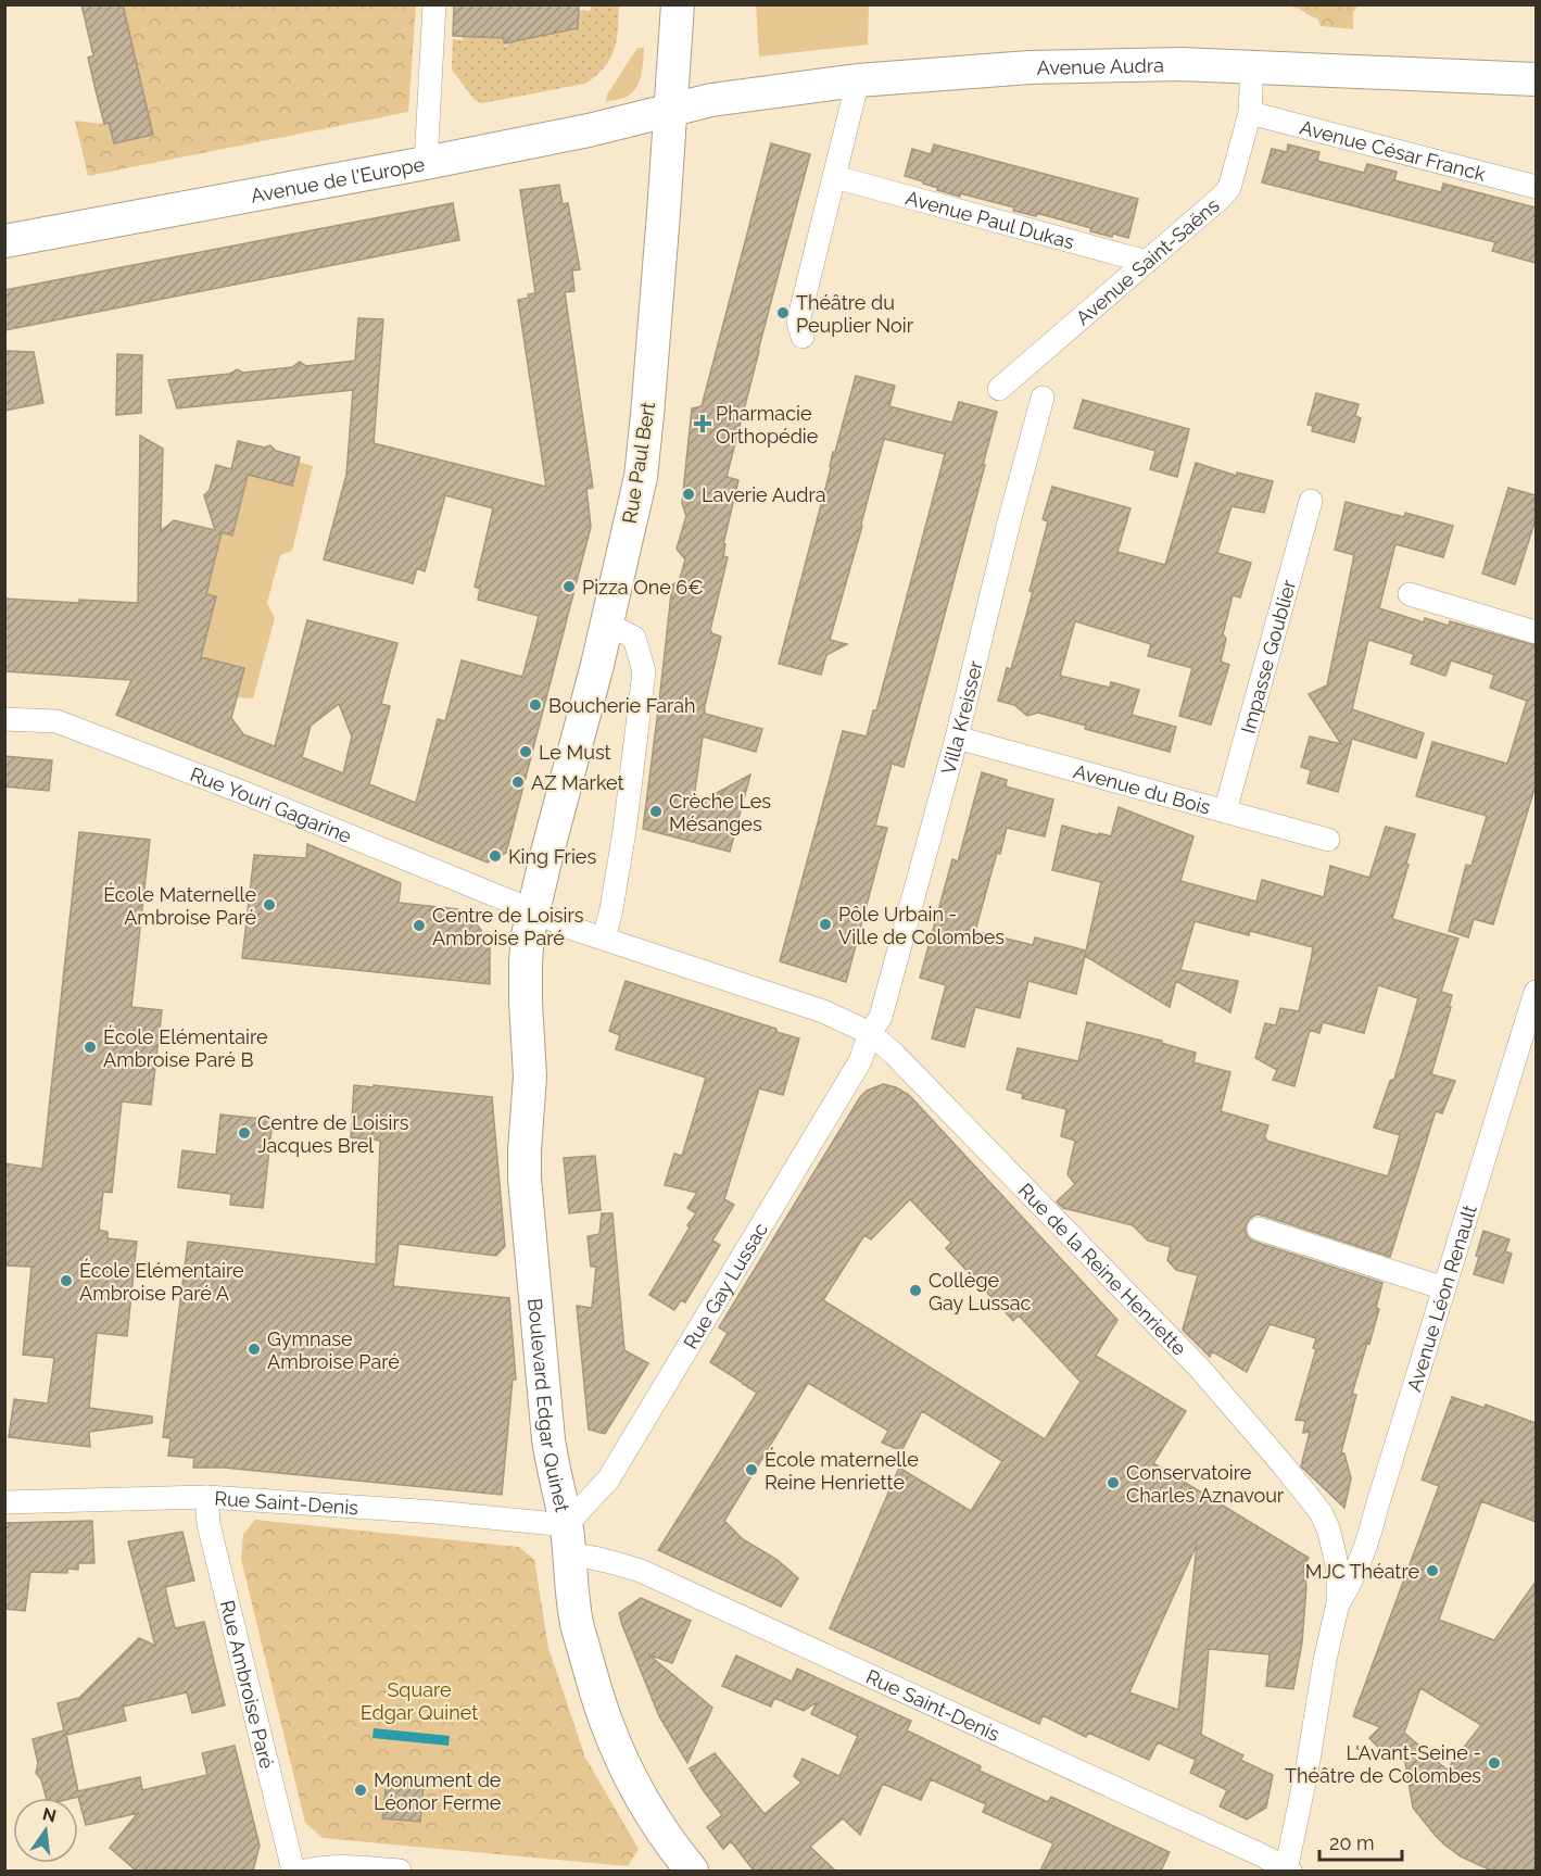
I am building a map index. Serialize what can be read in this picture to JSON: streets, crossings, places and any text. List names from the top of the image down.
{
  "streets": {
    "street": [
      "Avenue Audra",
      "Avenue César Franck",
      "Avenue de l'Europe",
      "Avenue Paul Dukas",
      "Avenue Saint-Saëns",
      "Rue Paul Bert",
      "Impasse Goublier",
      "Villa Kreisser",
      "Avenue du Bois",
      "Rue Youri Gagarine",
      "Rue de la Reine Henriette",
      "Rue Gay Lussac",
      "Avenue Léon Renault",
      "Boulevard Edgar Quinet",
      "Rue Saint-Denis",
      "Rue Ambroise Paré"
    ]
  },
  "crossings": [
    ["Avenue Audra", "Avenue de l'Europe"],
    ["Avenue Audra", "Avenue Saint-Saëns"],
    ["Avenue Audra", "Rue Paul Bert"],
    ["Avenue César Franck", "Avenue Saint-Saëns"],
    ["Avenue de l'Europe", "Rue Paul Bert"],
    ["Avenue Paul Dukas", "Avenue Saint-Saëns"],
    ["Rue Paul Bert", "Rue Youri Gagarine"],
    ["Rue Paul Bert", "Rue de la Reine Henriette"],
    ["Rue Paul Bert", "Boulevard Edgar Quinet"],
    ["Impasse Goublier", "Avenue du Bois"],
    ["Villa Kreisser", "Avenue du Bois"],
    ["Villa Kreisser", "Rue de la Reine Henriette"],
    ["Villa Kreisser", "Rue Gay Lussac"],
    ["Rue Youri Gagarine", "Rue de la Reine Henriette"],
    ["Rue Youri Gagarine", "Boulevard Edgar Quinet"],
    ["Rue de la Reine Henriette", "Rue Gay Lussac"],
    ["Rue de la Reine Henriette", "Avenue Léon Renault"],
    ["Rue de la Reine Henriette", "Boulevard Edgar Quinet"],
    ["Rue de la Reine Henriette", "Rue Saint-Denis"],
    ["Rue Gay Lussac", "Boulevard Edgar Quinet"],
    ["Rue Gay Lussac", "Rue Saint-Denis"],
    ["Boulevard Edgar Quinet", "Rue Saint-Denis"],
    ["Rue Saint-Denis", "Rue Ambroise Paré"]
  ],
  "parks": ["Square Edgar Quinet"],
  "places": {
    "other": [
      "Théâtre du Peuplier Noir",
      "Laverie Audra",
      "Pizza One 6€",
      "Boucherie Farah",
      "Le Must",
      "AZ Market",
      "Crèche Les Mésanges",
      "King Fries",
      "École Maternelle Ambroise Paré",
      "Pôle Urbain - Ville de Colombes",
      "Centre de Loisirs Ambroise Paré",
      "École Elémentaire Ambroise Paré B",
      "Centre de Loisirs Jacques Brel",
      "École Elémentaire Ambroise Paré A",
      "Collège Gay Lussac",
      "Gymnase Ambroise Paré",
      "École maternelle Reine Henriette",
      "Conservatoire Charles Aznavour",
      "MJC Théatre",
      "L'Avant-Seine - Théâtre de Colombes",
      "Monument de Léonor Ferme"
    ],
    "health": ["Pharmacie Orthopédie"]
  },
  "scale_bar": "20 m",
  "north": "top"
}
